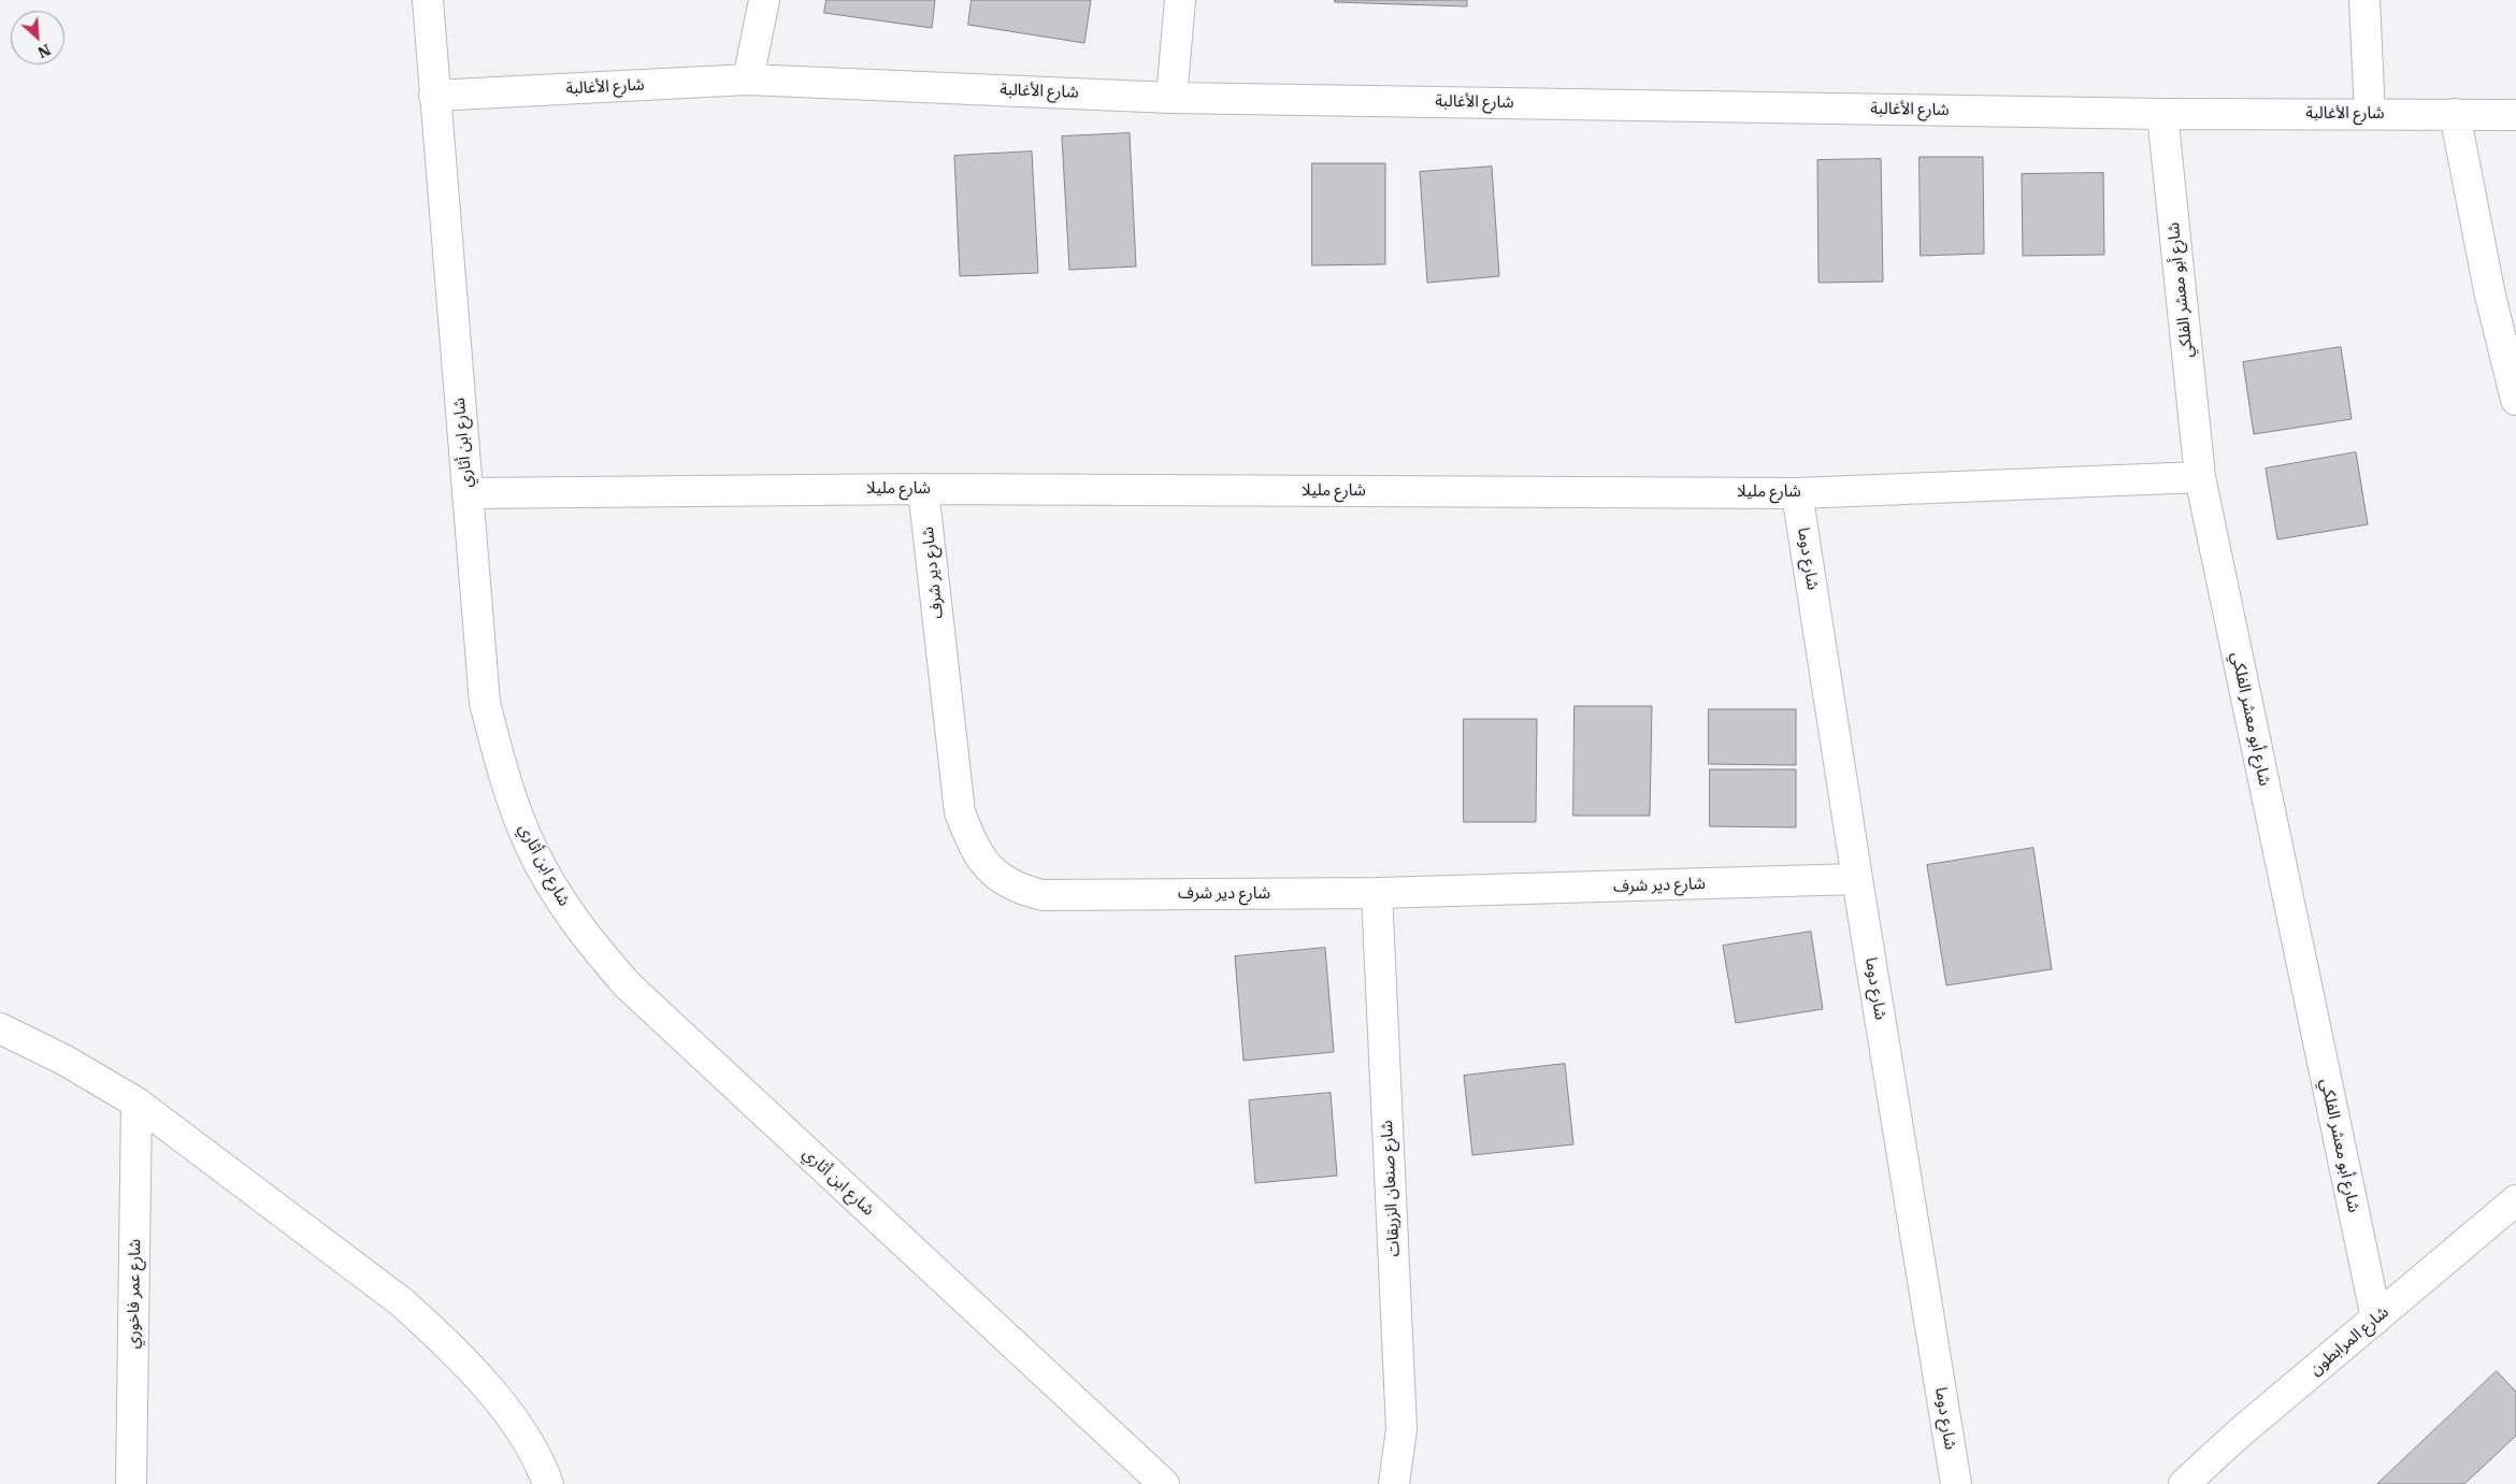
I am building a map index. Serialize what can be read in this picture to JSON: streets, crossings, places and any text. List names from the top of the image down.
{
  "streets": {
    "street": [
      "شارع الأغالبة",
      "شارع أبو معشر الفلكي",
      "شارع ابن أثاري",
      "شارع مليلا",
      "شارع دوما",
      "شارع دير شرف",
      "شارع صنعان الزريقات",
      "شارع عمر فاخوري",
      "شارع المرابطون"
    ]
  },
  "crossings": [
    ["شارع الأغالبة", "شارع أبو معشر الفلكي"],
    ["شارع الأغالبة", "شارع ابن أثاري"],
    ["شارع أبو معشر الفلكي", "شارع مليلا"],
    ["شارع أبو معشر الفلكي", "شارع المرابطون"],
    ["شارع ابن أثاري", "شارع مليلا"],
    ["شارع مليلا", "شارع دوما"],
    ["شارع مليلا", "شارع دير شرف"],
    ["شارع دوما", "شارع دير شرف"],
    ["شارع دير شرف", "شارع صنعان الزريقات"]
  ],
  "north": "bottom right"
}
